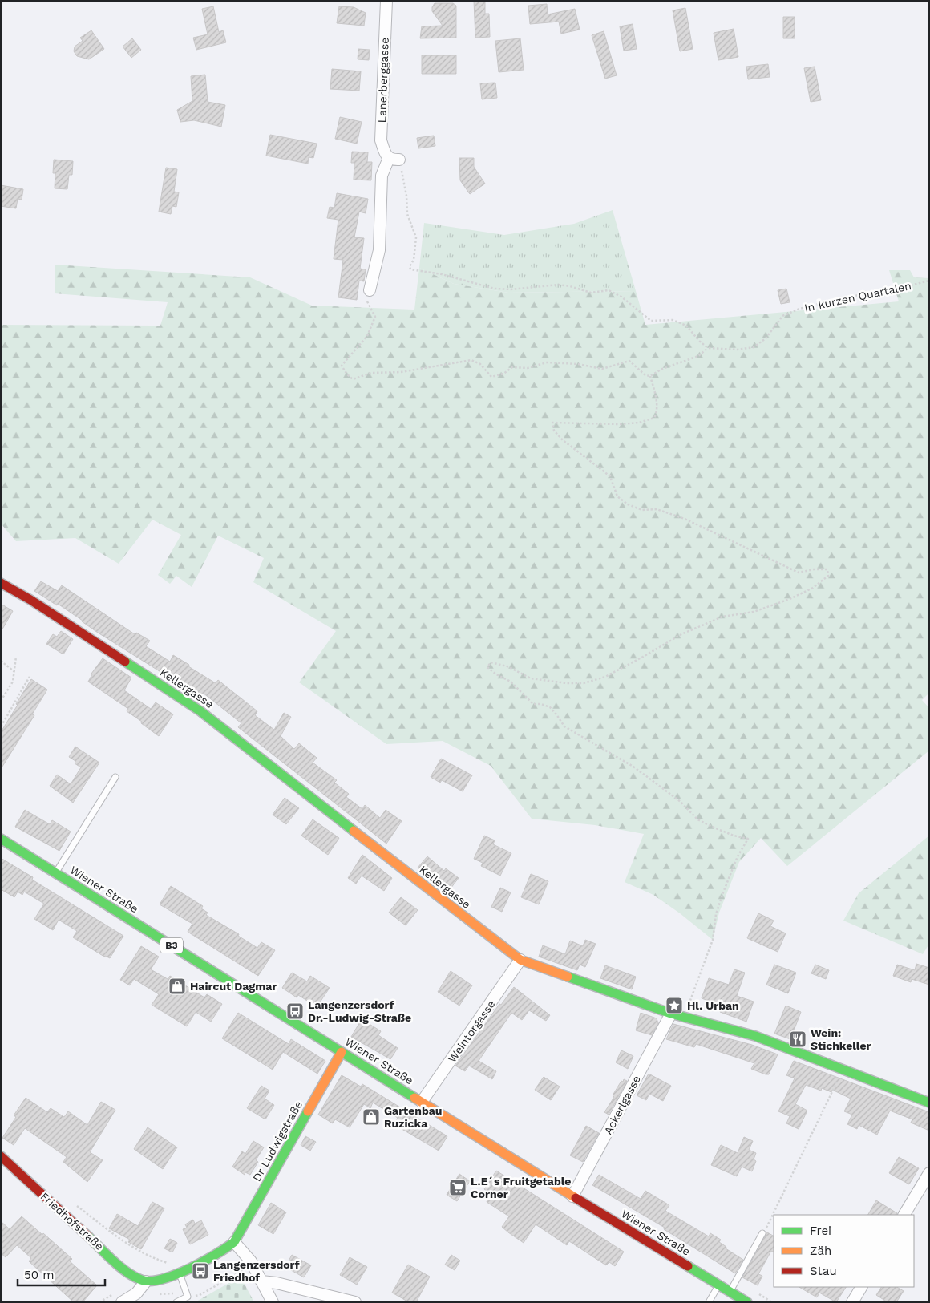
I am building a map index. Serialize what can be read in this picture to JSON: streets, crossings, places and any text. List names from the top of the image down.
{
  "streets": {
    "street": [
      "Lanerberggasse",
      "Kellergasse",
      "Wiener Straße",
      "B3",
      "Weintorgasse",
      "Ackerlgasse",
      "Dr Ludwigstraße",
      "Friedhofstraße"
    ],
    "path": ["In kurzen Quartalen"]
  },
  "crossings": [
    ["Kellergasse", "Weintorgasse"],
    ["Kellergasse", "Ackerlgasse"],
    ["Wiener Straße", "Weintorgasse"],
    ["Wiener Straße", "Ackerlgasse"],
    ["Wiener Straße", "Dr Ludwigstraße"]
  ],
  "places": {
    "shop": ["Haircut Dagmar", "Gartenbau Ruzicka"],
    "place": ["Hl. Urban"],
    "bus stop": ["Langenzersdorf Dr.-Ludwig-Straße", "Langenzersdorf Friedhof"],
    "restaurant": ["Wein: Stichkeller"],
    "supermarket": ["L.E´s Fruitgetable Corner"]
  },
  "legend": ["Frei", "Zäh", "Stau"],
  "scale_bar": "50 m"
}
